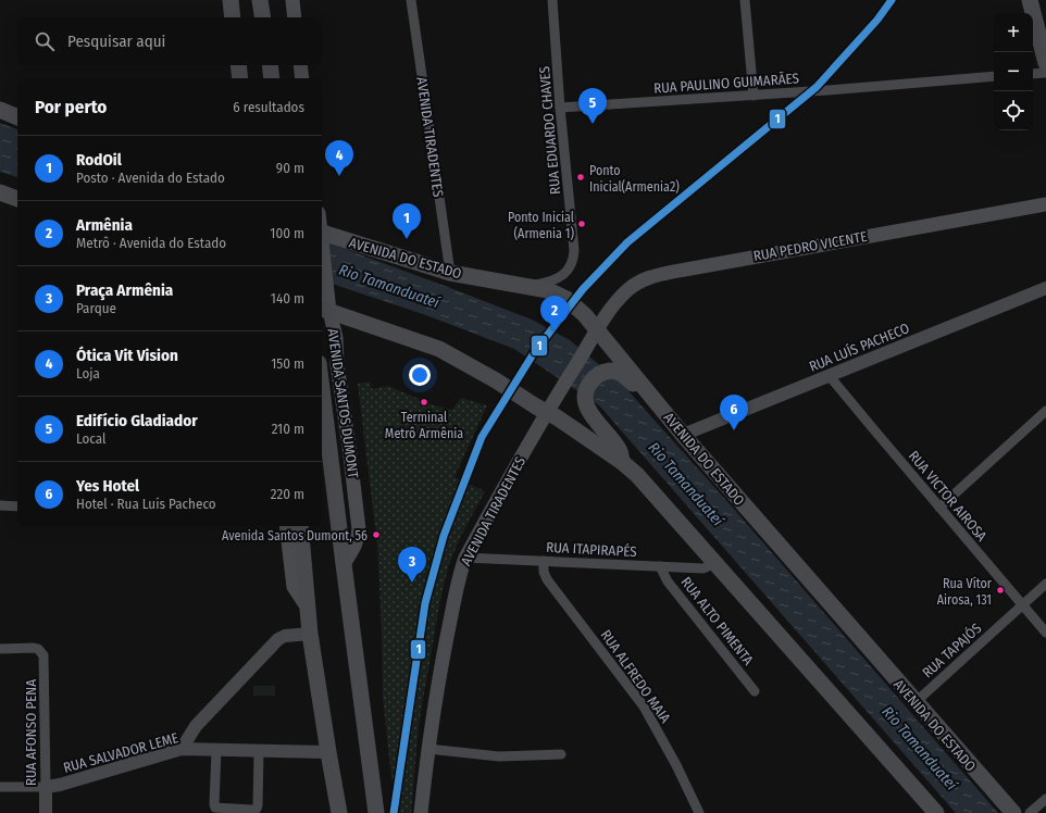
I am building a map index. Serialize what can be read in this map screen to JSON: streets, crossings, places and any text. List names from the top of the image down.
{
  "streets": {
    "main road": [
      "AVENIDA TIRADENTES",
      "RUA PEDRO VICENTE",
      "AVENIDA DO ESTADO",
      "AVENIDA SANTOS DUMONT"
    ],
    "street": [
      "RUA PAULINO GUIMARÃES",
      "RUA EDUARDO CHAVES",
      "RUA LUÍS PACHECO",
      "RUA VICTOR AIROSA",
      "RUA ITAPIRAPÉS",
      "RUA ALTO PIMENTA",
      "RUA TAPAJÓS",
      "RUA ALFREDO MAIA",
      "RUA AFONSO PENA",
      "RUA SALVADOR LEME"
    ]
  },
  "crossings": [
    ["RUA PAULINO GUIMARÃES", "RUA EDUARDO CHAVES"],
    ["RUA EDUARDO CHAVES", "AVENIDA DO ESTADO"],
    ["AVENIDA TIRADENTES", "RUA PEDRO VICENTE"],
    ["AVENIDA TIRADENTES", "AVENIDA DO ESTADO"],
    ["AVENIDA TIRADENTES", "RUA ITAPIRAPÉS"],
    ["RUA PEDRO VICENTE", "AVENIDA DO ESTADO"],
    ["AVENIDA DO ESTADO", "RUA LUÍS PACHECO"],
    ["AVENIDA DO ESTADO", "RUA TAPAJÓS"],
    ["RUA LUÍS PACHECO", "RUA VICTOR AIROSA"],
    ["RUA VICTOR AIROSA", "RUA TAPAJÓS"],
    ["RUA ITAPIRAPÉS", "RUA ALTO PIMENTA"],
    ["RUA ITAPIRAPÉS", "RUA ALFREDO MAIA"],
    ["RUA AFONSO PENA", "RUA SALVADOR LEME"]
  ],
  "water": ["Rio Tamanduateí"],
  "places": [
    "Ponto Inicial(Armenia2)",
    "Ponto Inicial (Armenia 1)",
    "Terminal Metrô Armênia",
    "Avenida Santos Dumont, 56",
    "Rua Vítor Airosa, 131"
  ],
  "lines": ["transit line 1"],
  "page": {
    "map_buttons": ["+", "−"],
    "search": "Pesquisar aqui",
    "heading": ["Por perto", "6 resultados"],
    "pins": [
      "5",
      "4",
      "1",
      "2",
      "6",
      "3"
    ],
    "list": [
      {
        "mark": "1",
        "name": "RodOil",
        "note": "Posto · Avenida do Estado",
        "value": "90 m"
      },
      {
        "mark": "2",
        "name": "Armênia",
        "note": "Metrô · Avenida do Estado",
        "value": "100 m"
      },
      {
        "mark": "3",
        "name": "Praça Armênia",
        "note": "Parque",
        "value": "140 m"
      },
      {
        "mark": "4",
        "name": "Ótica Vit Vision",
        "note": "Loja",
        "value": "150 m"
      },
      {
        "mark": "5",
        "name": "Edifício Gladiador",
        "note": "Local",
        "value": "210 m"
      },
      {
        "mark": "6",
        "name": "Yes Hotel",
        "note": "Hotel · Rua Luís Pacheco",
        "value": "220 m"
      }
    ]
  }
}
